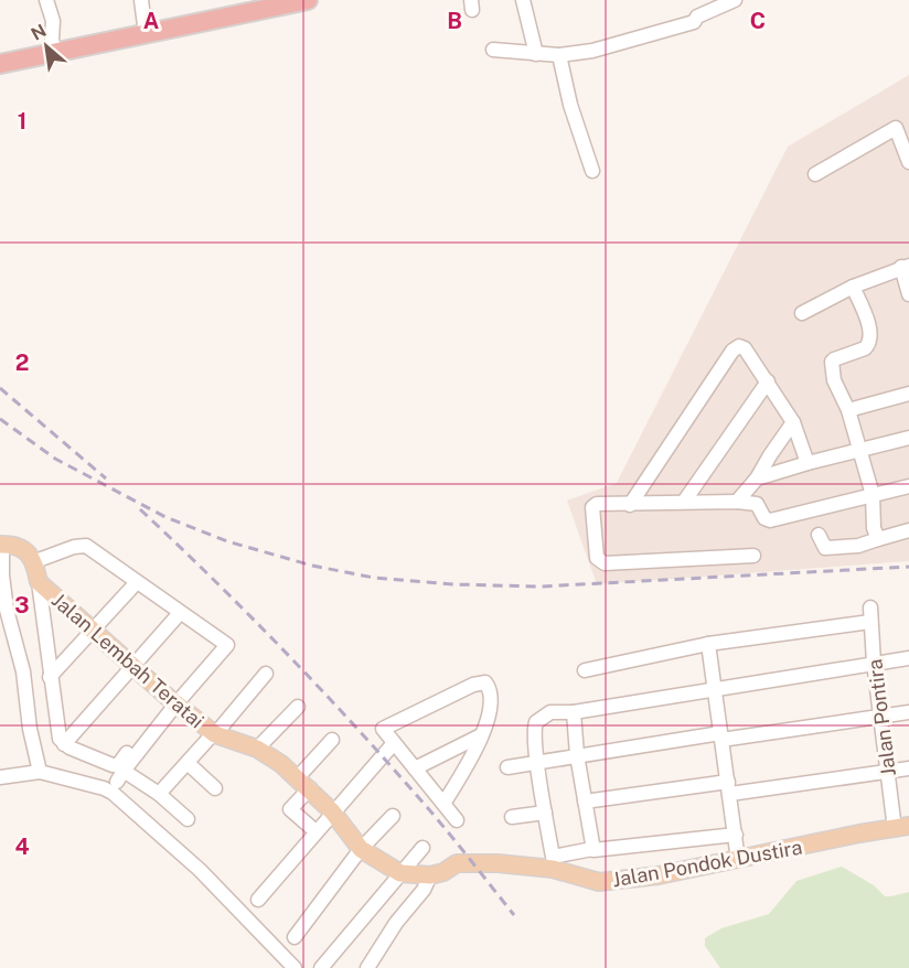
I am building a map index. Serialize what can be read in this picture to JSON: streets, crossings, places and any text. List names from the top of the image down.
{
  "streets": {
    "main road": ["Jalan Lembah Teratai", "Jalan Pondok Dustira"],
    "street": ["Jalan Pontira"]
  },
  "crossings": [
    ["Jalan Lembah Teratai", "Jalan Pondok Dustira"],
    ["Jalan Pontira", "Jalan Pondok Dustira"]
  ],
  "north": "top left",
  "grid": {
    "columns": ["A", "B", "C"],
    "rows": [
      "1",
      "2",
      "3",
      "4"
    ]
  }
}
